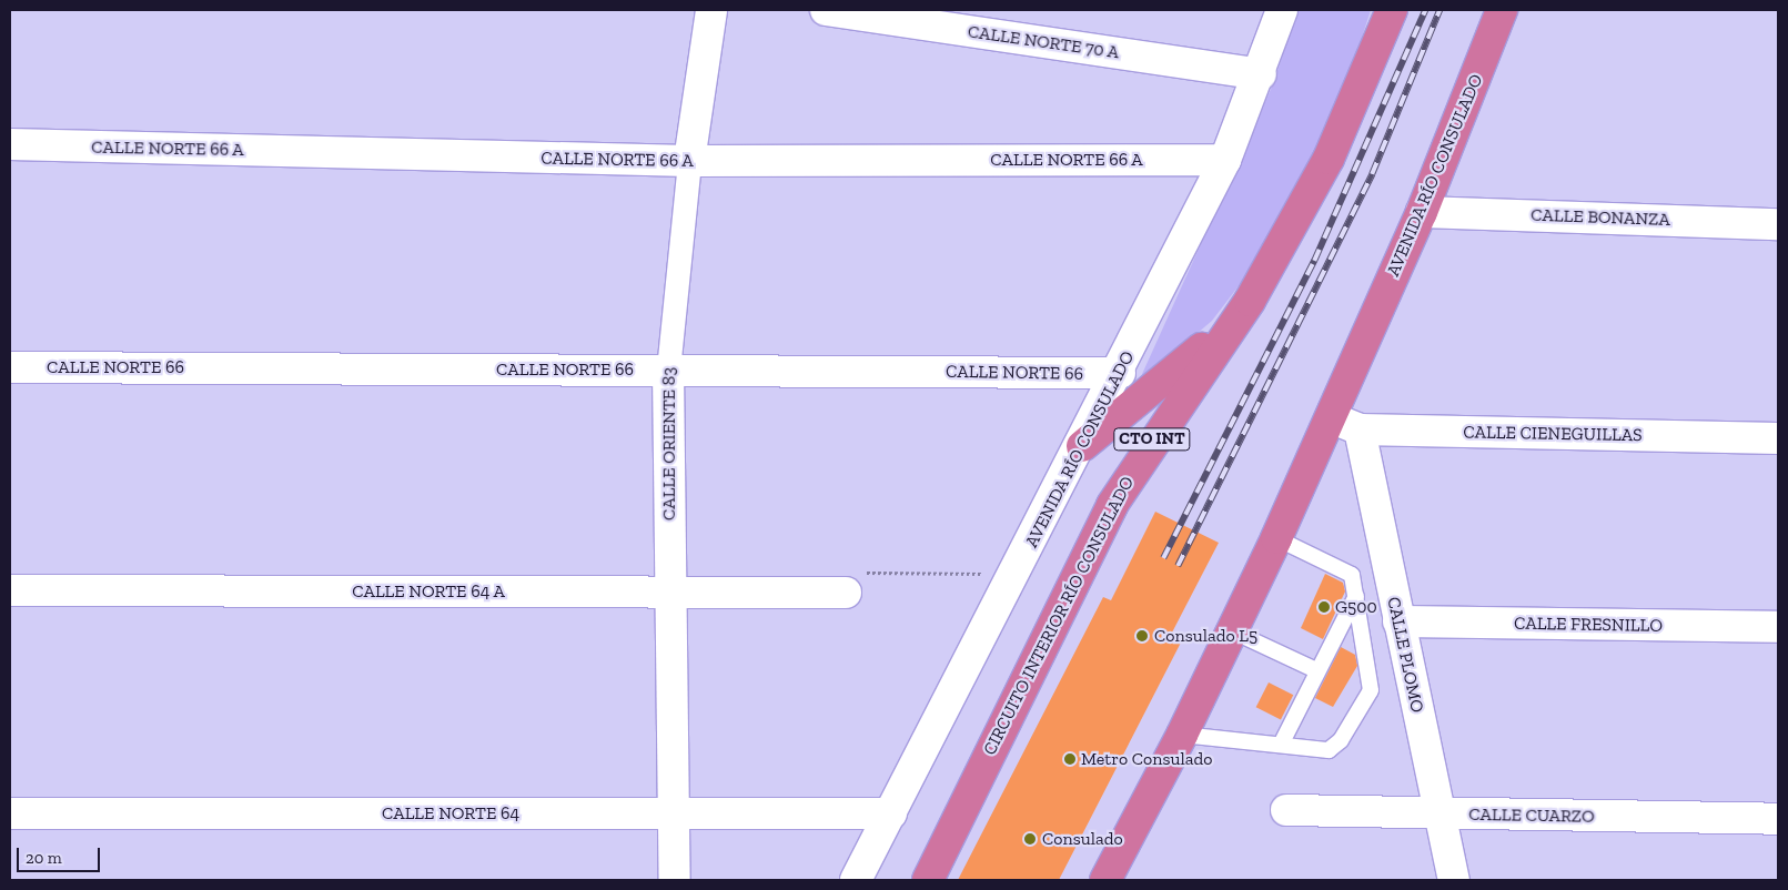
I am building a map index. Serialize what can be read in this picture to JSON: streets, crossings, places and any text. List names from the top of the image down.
{
  "streets": {
    "highway": ["AVENIDA RÍO CONSULADO", "CTO INT", "CIRCUITO INTERIOR RÍO CONSULADO"],
    "street": [
      "CALLE NORTE 70 A",
      "CALLE NORTE 66 A",
      "CALLE BONANZA",
      "CALLE NORTE 66",
      "CALLE CIENEGUILLAS",
      "CALLE ORIENTE 83",
      "CALLE NORTE 64 A",
      "CALLE FRESNILLO",
      "CALLE PLOMO",
      "CALLE NORTE 64",
      "CALLE CUARZO"
    ]
  },
  "crossings": [
    ["CALLE NORTE 70 A", "AVENIDA RÍO CONSULADO"],
    ["CALLE NORTE 66 A", "AVENIDA RÍO CONSULADO"],
    ["CALLE NORTE 66 A", "CALLE ORIENTE 83"],
    ["AVENIDA RÍO CONSULADO", "CALLE BONANZA"],
    ["AVENIDA RÍO CONSULADO", "CALLE NORTE 66"],
    ["AVENIDA RÍO CONSULADO", "CALLE CIENEGUILLAS"],
    ["AVENIDA RÍO CONSULADO", "CALLE NORTE 64"],
    ["CALLE NORTE 66", "CALLE ORIENTE 83"],
    ["CALLE CIENEGUILLAS", "CALLE PLOMO"],
    ["CALLE ORIENTE 83", "CALLE NORTE 64 A"],
    ["CALLE ORIENTE 83", "CALLE NORTE 64"],
    ["CALLE FRESNILLO", "CALLE PLOMO"],
    ["CALLE PLOMO", "CALLE CUARZO"]
  ],
  "places": [
    "G500",
    "Consulado L5",
    "Metro Consulado",
    "Consulado"
  ],
  "scale_bar": "20 m"
}
